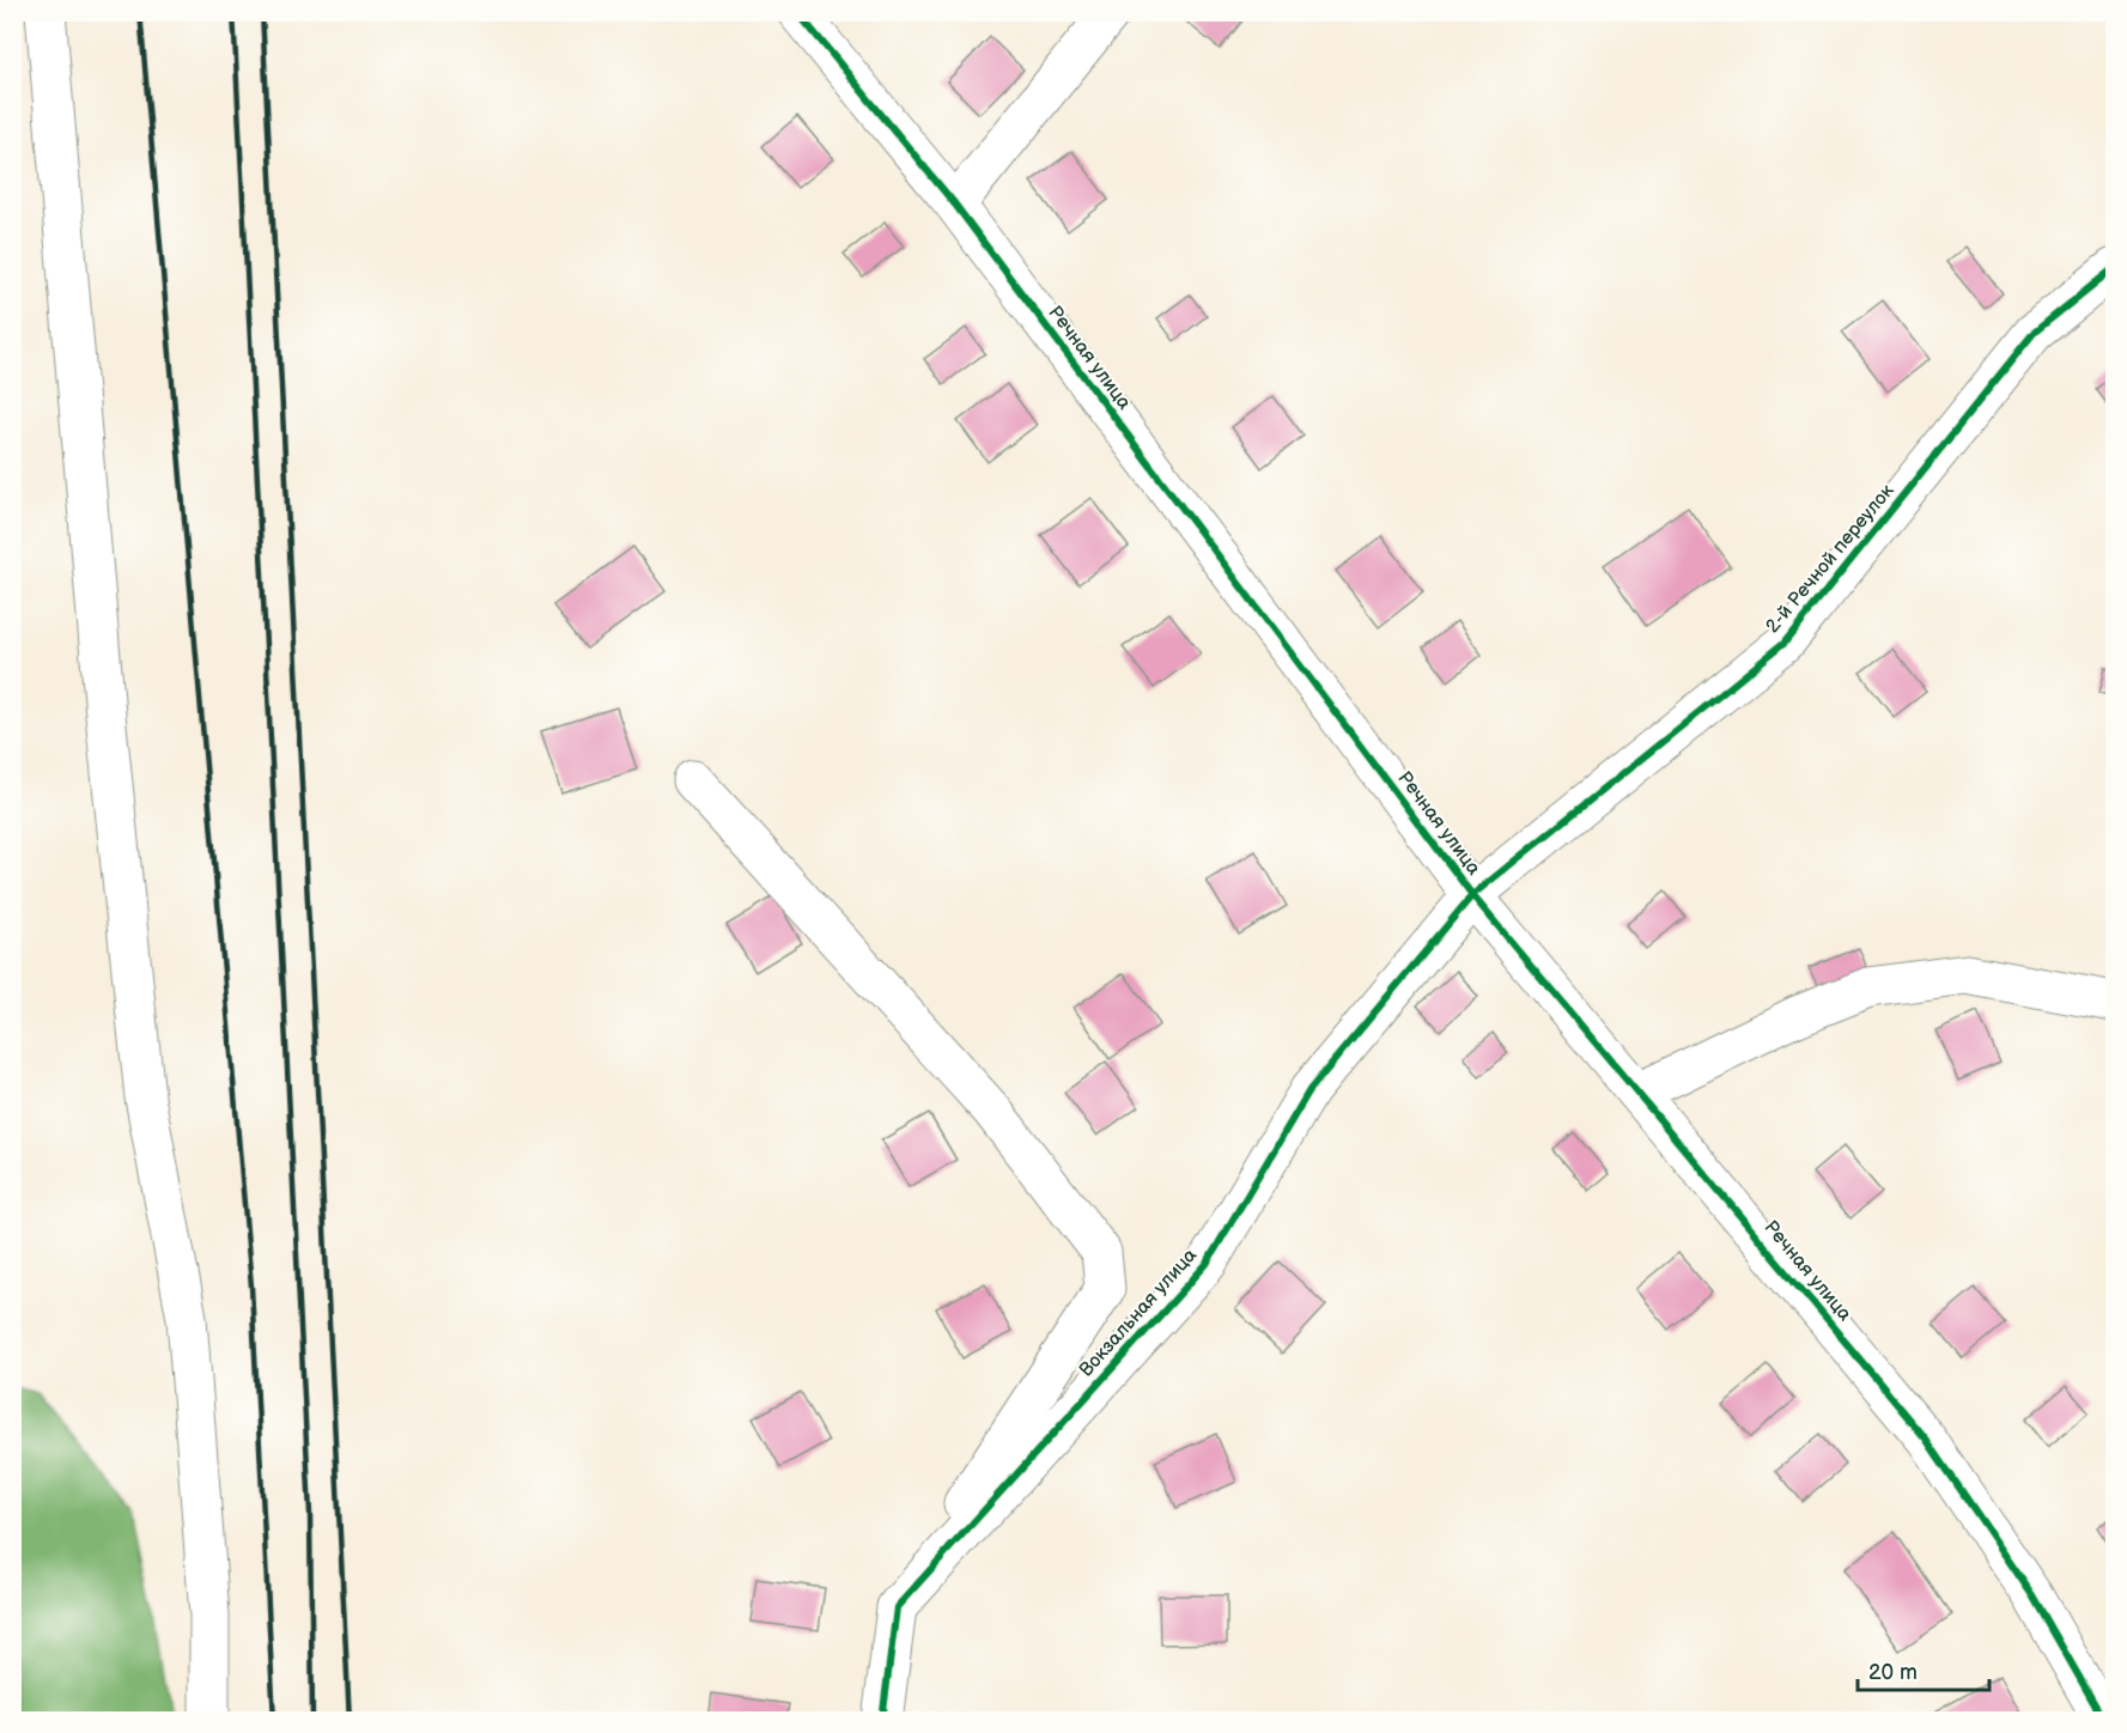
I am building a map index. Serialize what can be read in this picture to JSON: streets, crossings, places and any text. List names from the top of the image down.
{
  "streets": {
    "street": ["Речная улица", "2-й Речной переулок", "Вокзальная улица"]
  },
  "crossings": [
    ["Речная улица", "2-й Речной переулок"],
    ["Речная улица", "Вокзальная улица"],
    ["2-й Речной переулок", "Вокзальная улица"]
  ],
  "scale_bar": "20 m"
}
